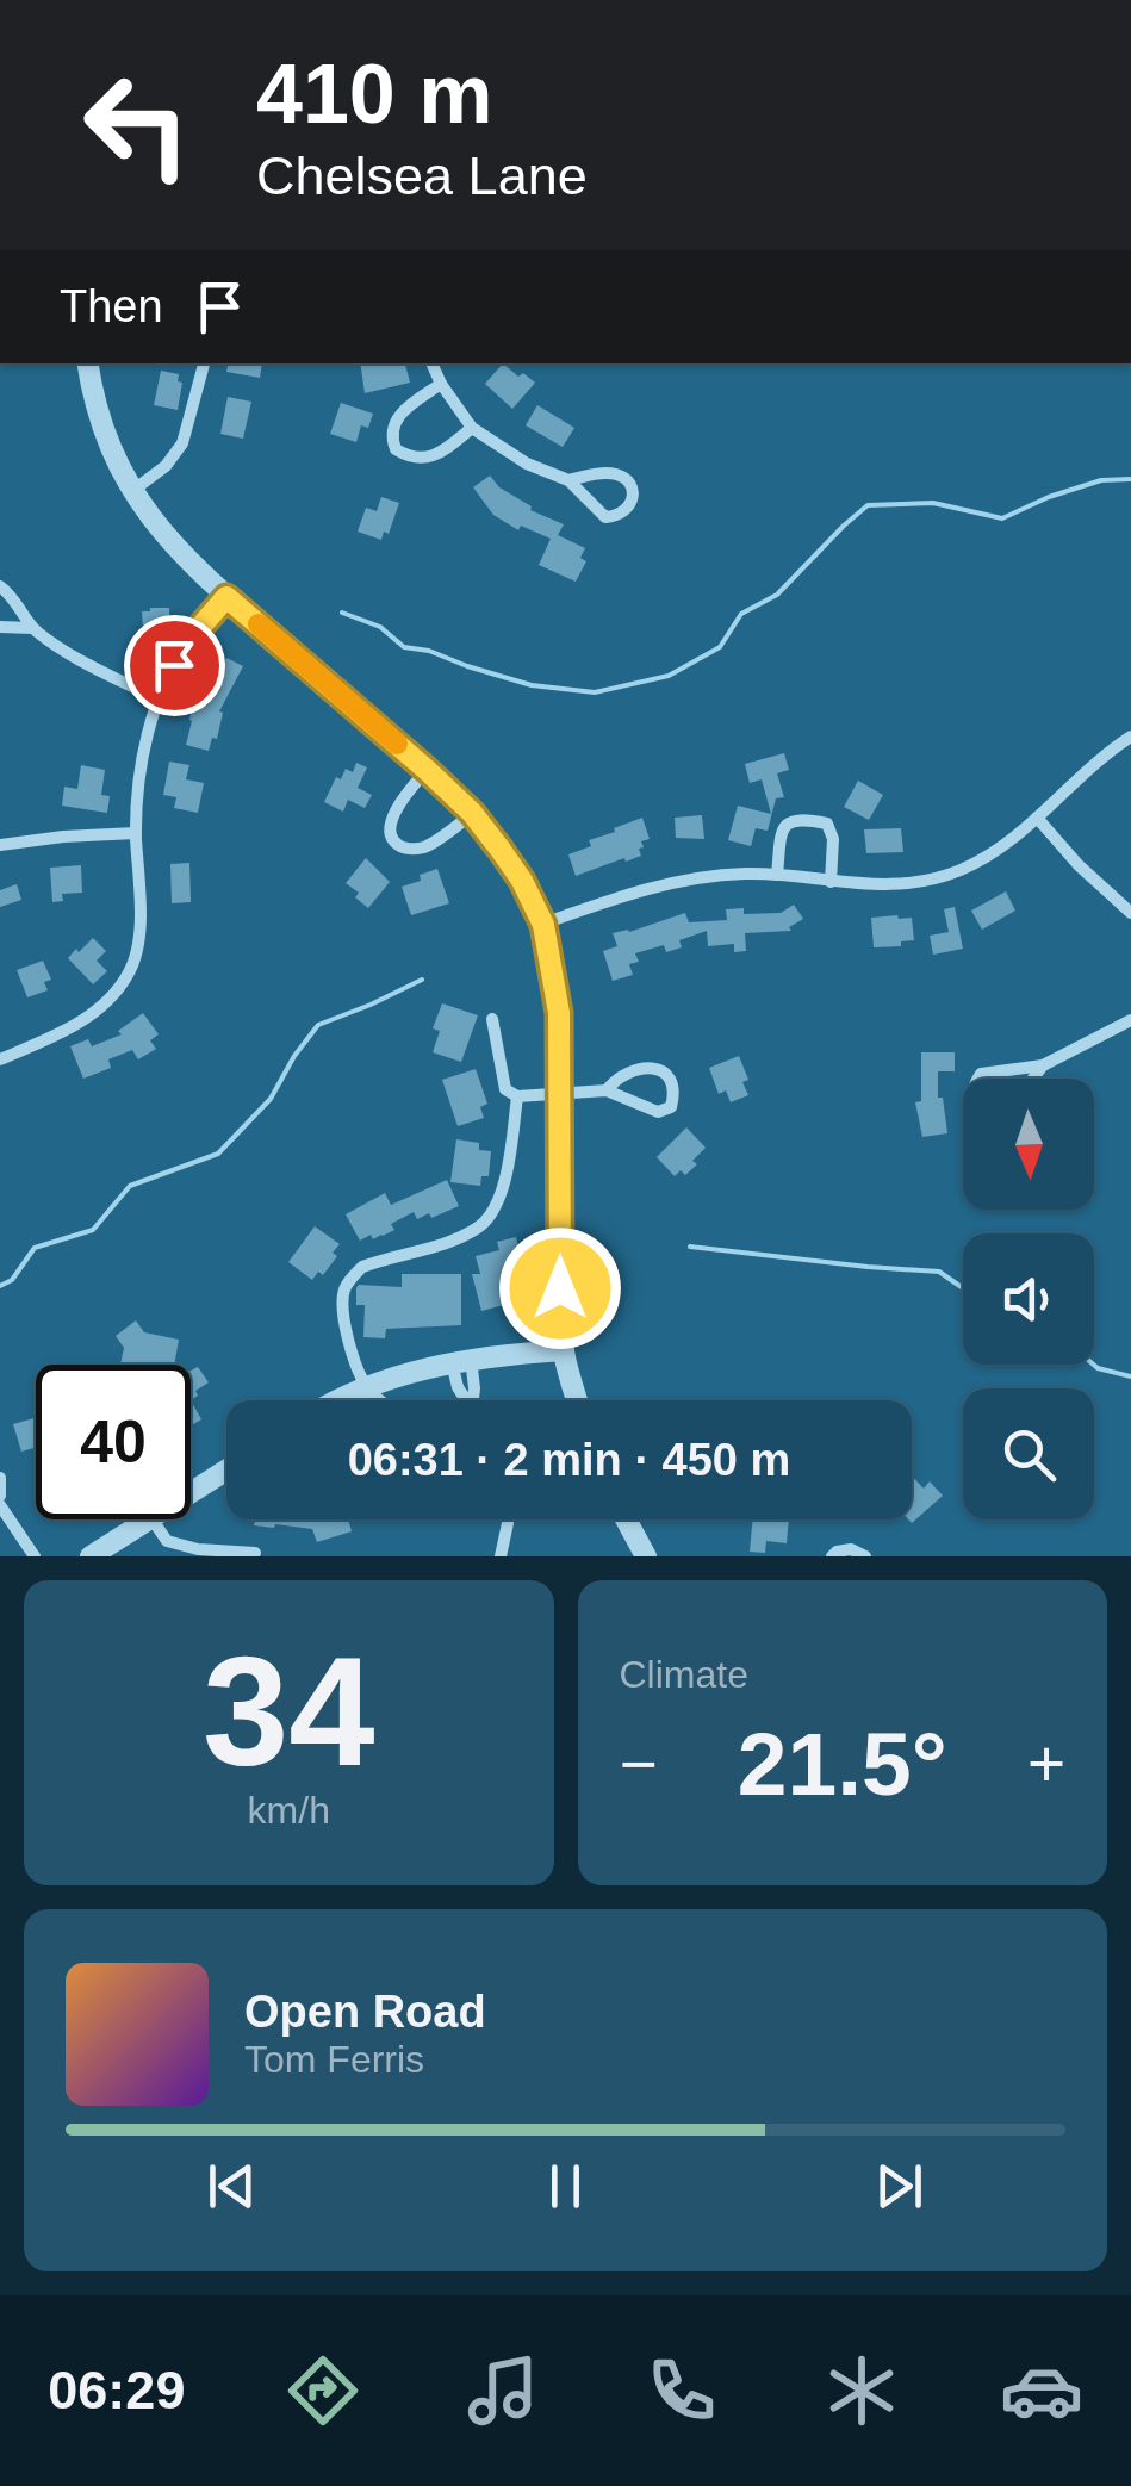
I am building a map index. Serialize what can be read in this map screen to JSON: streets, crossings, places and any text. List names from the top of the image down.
{
  "north": "bottom",
  "page": {
    "turn": ["410 m", "Chelsea Lane"],
    "then": "Then",
    "limit": "40",
    "trip": "06:31 · 2 min · 450 m",
    "tile": [
      ["34", "km/h"],
      "Climate"
    ],
    "heat": ["−", "21.5°", "+"],
    "song": ["Open Road", "Tom Ferris"],
    "tabs": "06:29"
  }
}
